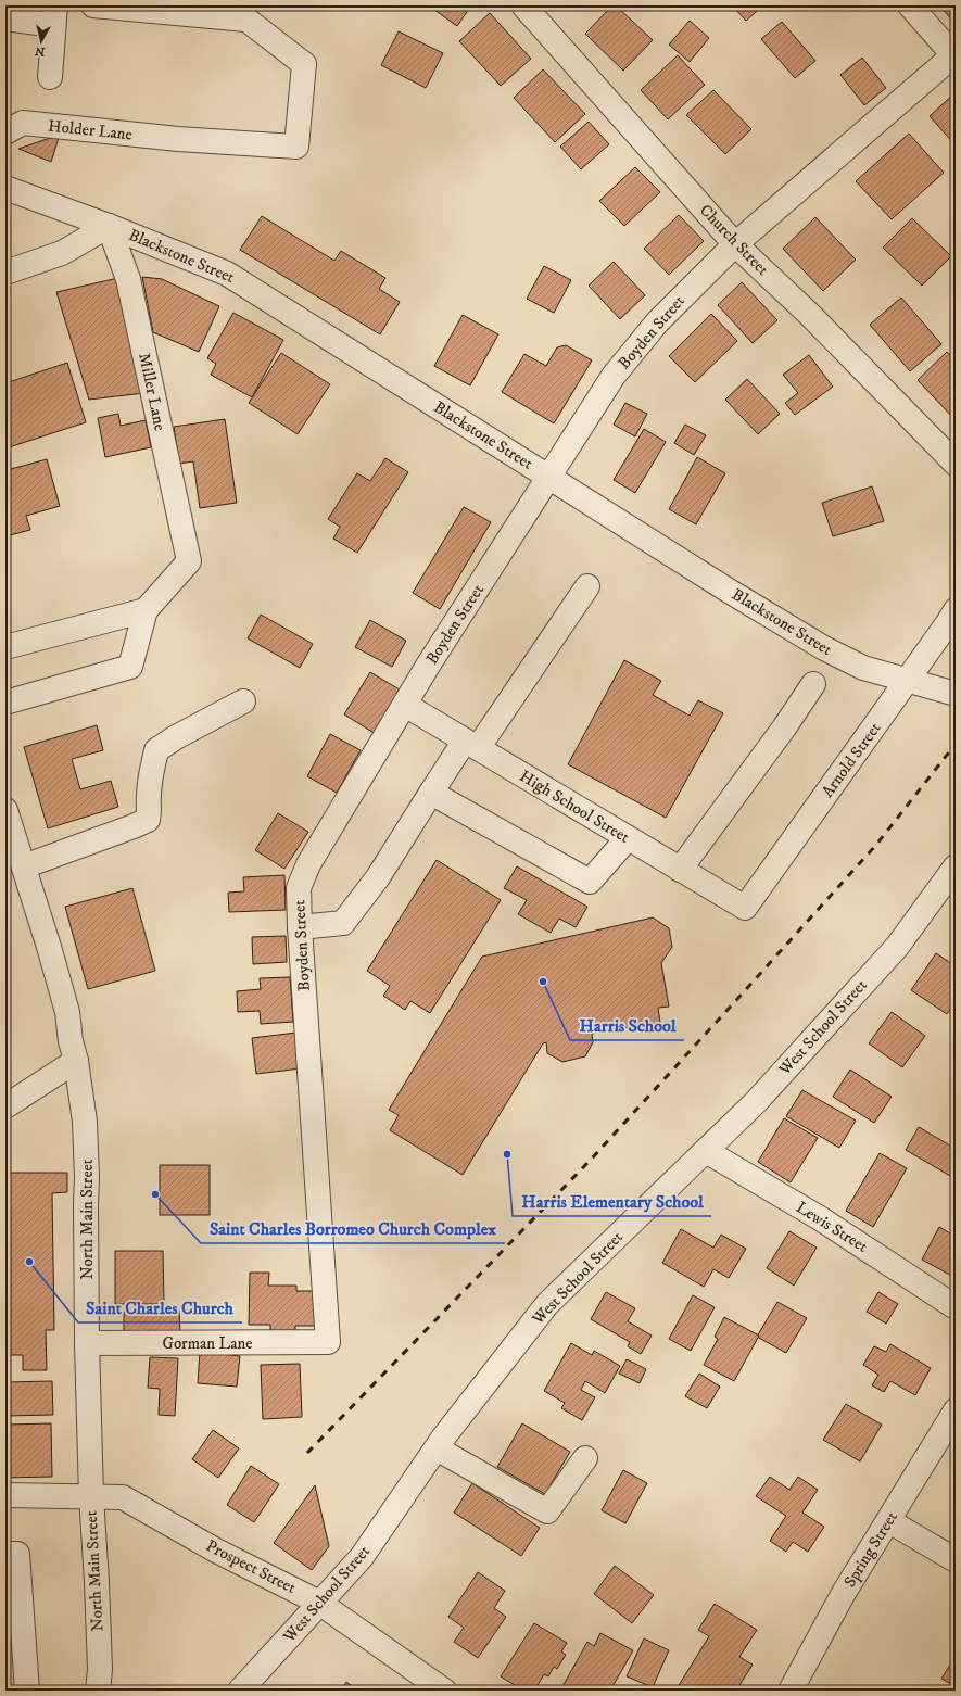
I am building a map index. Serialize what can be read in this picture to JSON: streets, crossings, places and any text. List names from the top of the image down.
{
  "streets": {
    "street": [
      "Holder Lane",
      "Church Street",
      "Blackstone Street",
      "Boyden Street",
      "Miller Lane",
      "Arnold Street",
      "High School Street",
      "West School Street",
      "North Main Street",
      "Lewis Street",
      "Gorman Lane",
      "Spring Street",
      "Prospect Street"
    ]
  },
  "crossings": [
    ["Church Street", "Boyden Street"],
    ["Blackstone Street", "Boyden Street"],
    ["Blackstone Street", "Miller Lane"],
    ["Blackstone Street", "Arnold Street"],
    ["Boyden Street", "High School Street"],
    ["Boyden Street", "Gorman Lane"],
    ["Arnold Street", "High School Street"],
    ["West School Street", "Lewis Street"],
    ["West School Street", "Prospect Street"],
    ["North Main Street", "Gorman Lane"],
    ["North Main Street", "Prospect Street"]
  ],
  "places": [
    "Harris School",
    "Harris Elementary School",
    "Saint Charles Borromeo Church Complex",
    "Saint Charles Church"
  ],
  "north": "bottom"
}
